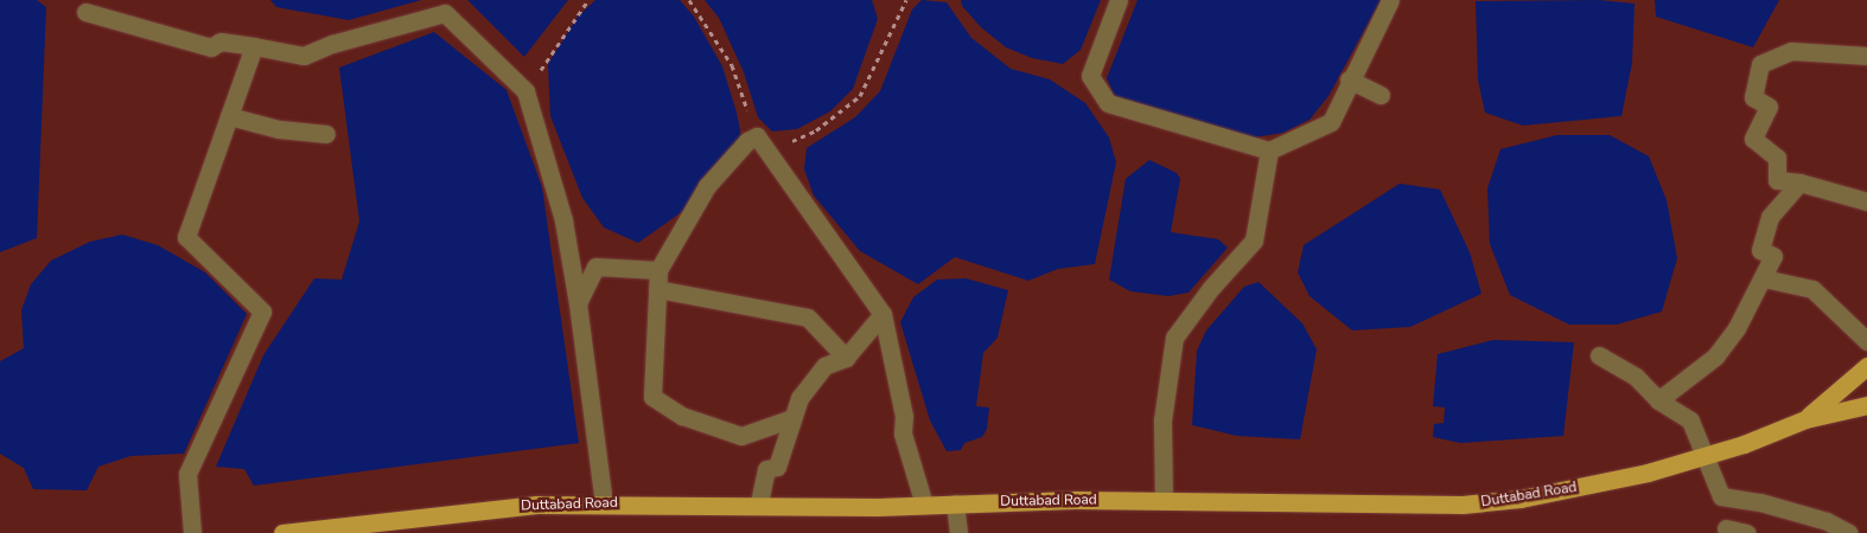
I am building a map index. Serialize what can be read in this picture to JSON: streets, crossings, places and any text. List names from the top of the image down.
{
  "streets": {
    "main road": ["Duttabad Road"]
  }
}
